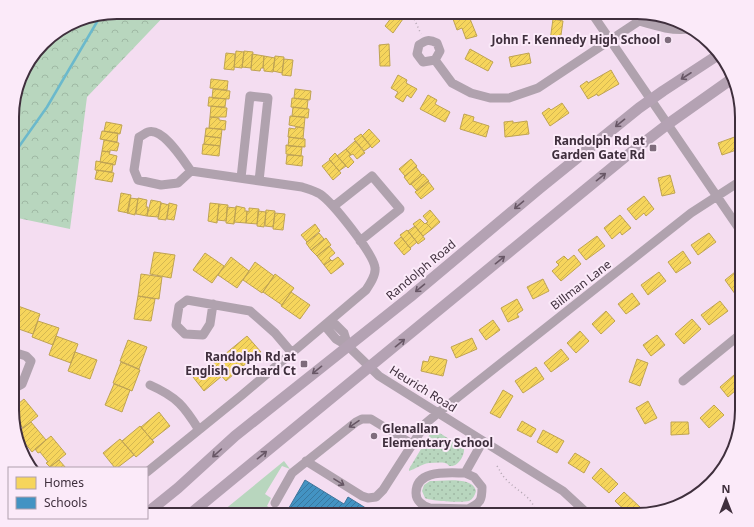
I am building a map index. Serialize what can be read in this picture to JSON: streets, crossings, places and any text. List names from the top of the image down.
{
  "streets": {
    "main road": ["Randolph Road"],
    "street": ["Billman Lane", "Heurich Road"]
  },
  "crossings": [
    ["Randolph Road", "Heurich Road"],
    ["Billman Lane", "Heurich Road"]
  ],
  "places": {
    "other": ["John F. Kennedy High School", "Glenallan Elementary School"],
    "transit": ["Randolph Rd at Garden Gate Rd", "Randolph Rd at English Orchard Ct"]
  },
  "legend": ["Homes", "Schools"],
  "north": "top"
}
